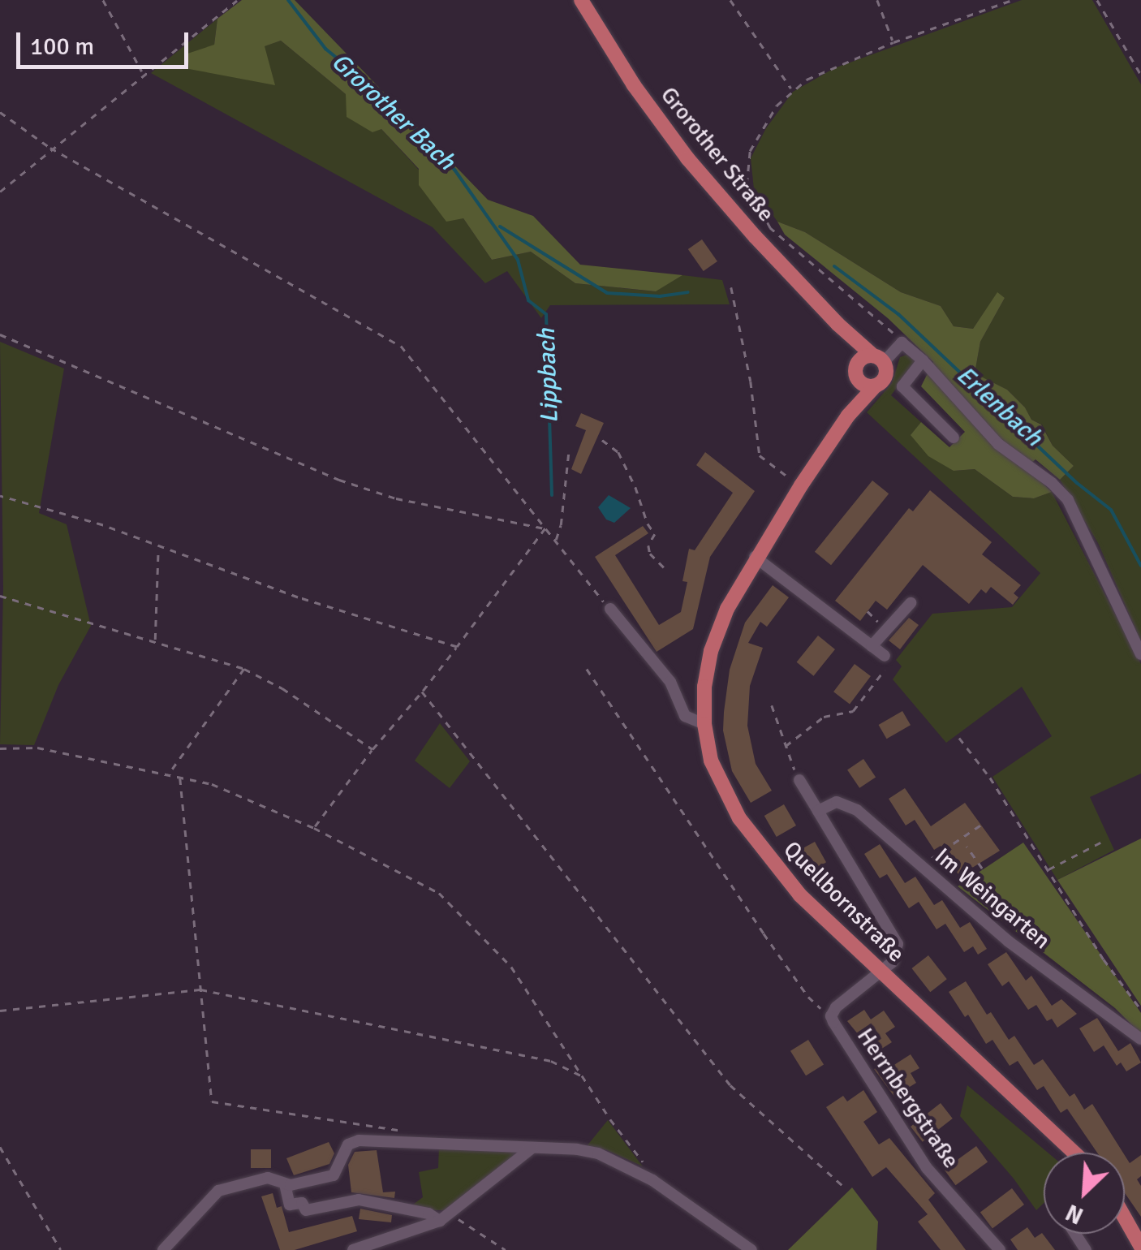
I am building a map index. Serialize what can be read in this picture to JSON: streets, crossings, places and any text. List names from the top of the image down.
{
  "streets": {
    "main road": ["Grorother Straße", "Quellbornstraße"],
    "street": ["Im Weingarten", "Herrnbergstraße"]
  },
  "crossings": [
    ["Grorother Straße", "Quellbornstraße"],
    ["Quellbornstraße", "Herrnbergstraße"]
  ],
  "water": ["Grorother Bach", "Lippbach", "Erlenbach"],
  "scale_bar": "100 m",
  "north": "bottom left"
}
